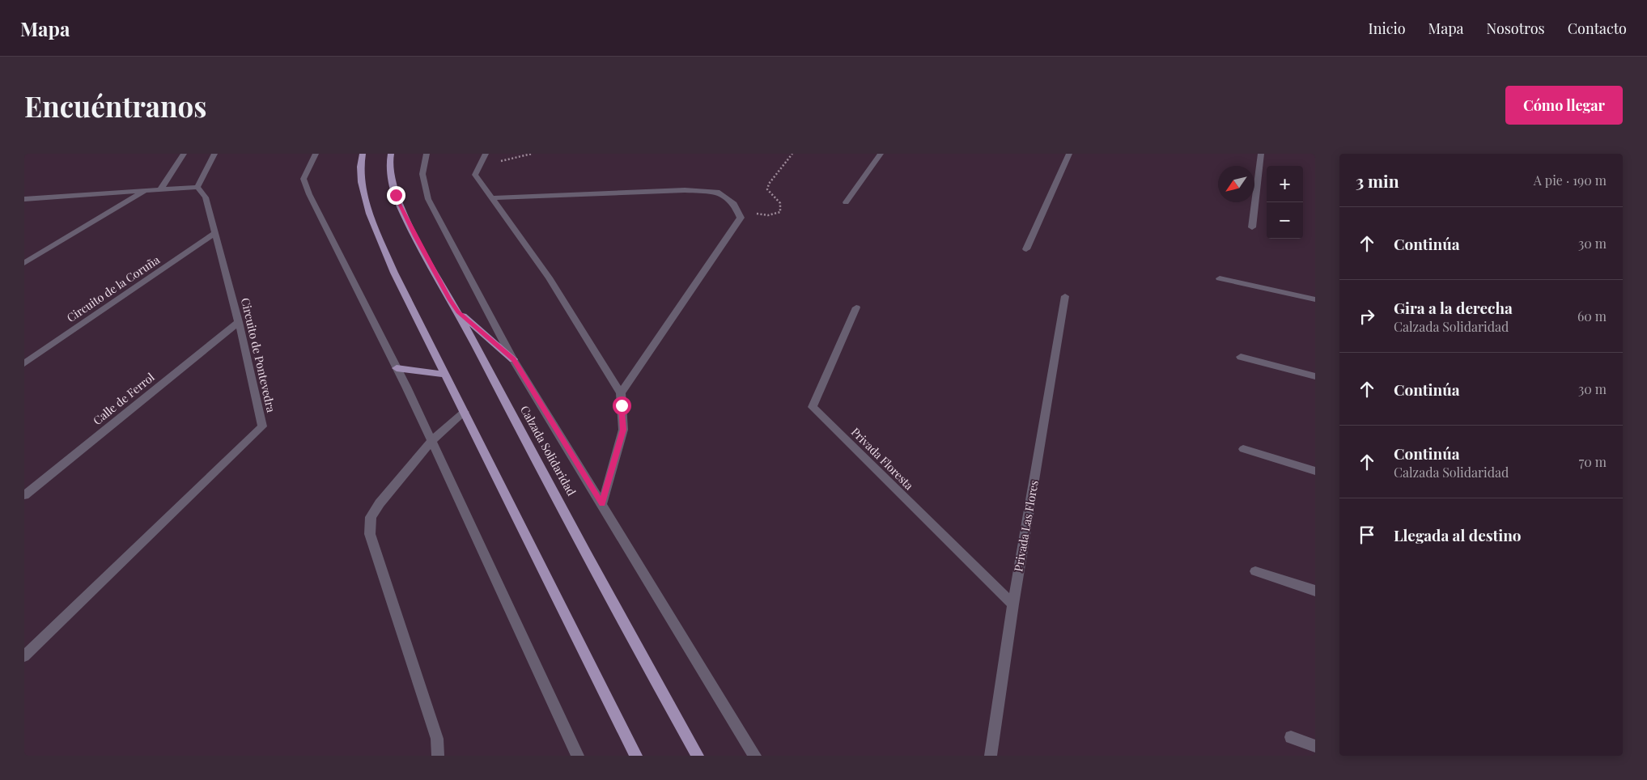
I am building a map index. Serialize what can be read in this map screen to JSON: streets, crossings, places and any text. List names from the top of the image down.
{
  "streets": {
    "main road": ["Calzada Solidaridad"],
    "street": [
      "Circuito de la Coruña",
      "Circuito de Pontevedra",
      "Calle de Ferrol",
      "Privada Floresta",
      "Privada Las Flores"
    ]
  },
  "crossings": [
    ["Circuito de la Coruña", "Circuito de Pontevedra"],
    ["Circuito de Pontevedra", "Calle de Ferrol"],
    ["Privada Floresta", "Privada Las Flores"]
  ],
  "north": "bottom left",
  "page": {
    "header": "Mapa",
    "nav": [
      "Inicio",
      "Mapa",
      "Nosotros",
      "Contacto"
    ],
    "buttons": "Cómo llegar",
    "title": "Encuéntranos",
    "heading": ["3 min", "A pie · 190 m"],
    "map_buttons": ["+", "−"],
    "list": [
      ["Continúa", "30 m"],
      ["Gira a la derecha", "Calzada Solidaridad", "60 m"],
      ["Continúa", "30 m"],
      ["Continúa", "Calzada Solidaridad", "70 m"],
      "Llegada al destino"
    ]
  }
}
